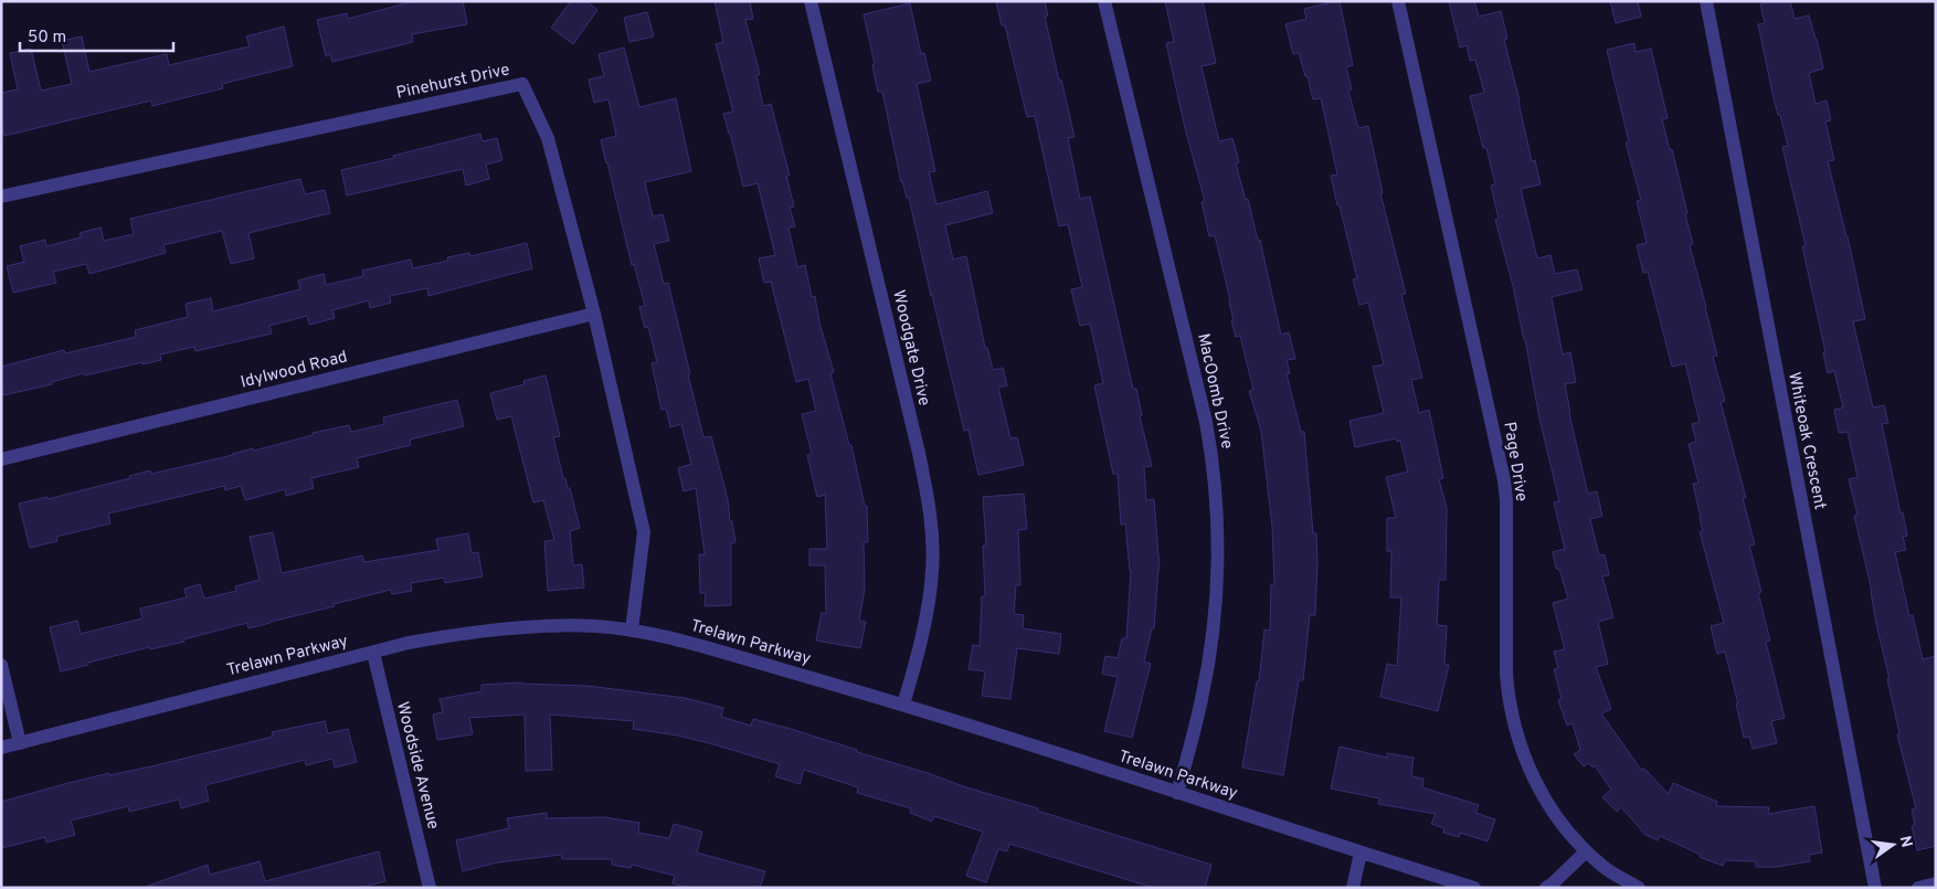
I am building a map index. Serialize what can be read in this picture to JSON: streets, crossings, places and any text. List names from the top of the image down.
{
  "streets": {
    "street": [
      "Pinehurst Drive",
      "Woodgate Drive",
      "Idylwood Road",
      "MacOomb Drive",
      "Whiteoak Crescent",
      "Page Drive",
      "Trelawn Parkway",
      "Woodside Avenue"
    ]
  },
  "crossings": [
    ["Pinehurst Drive", "Idylwood Road"],
    ["Pinehurst Drive", "Trelawn Parkway"],
    ["Woodgate Drive", "Trelawn Parkway"],
    ["MacOomb Drive", "Trelawn Parkway"],
    ["Trelawn Parkway", "Woodside Avenue"]
  ],
  "scale_bar": "50 m",
  "north": "right"
}
